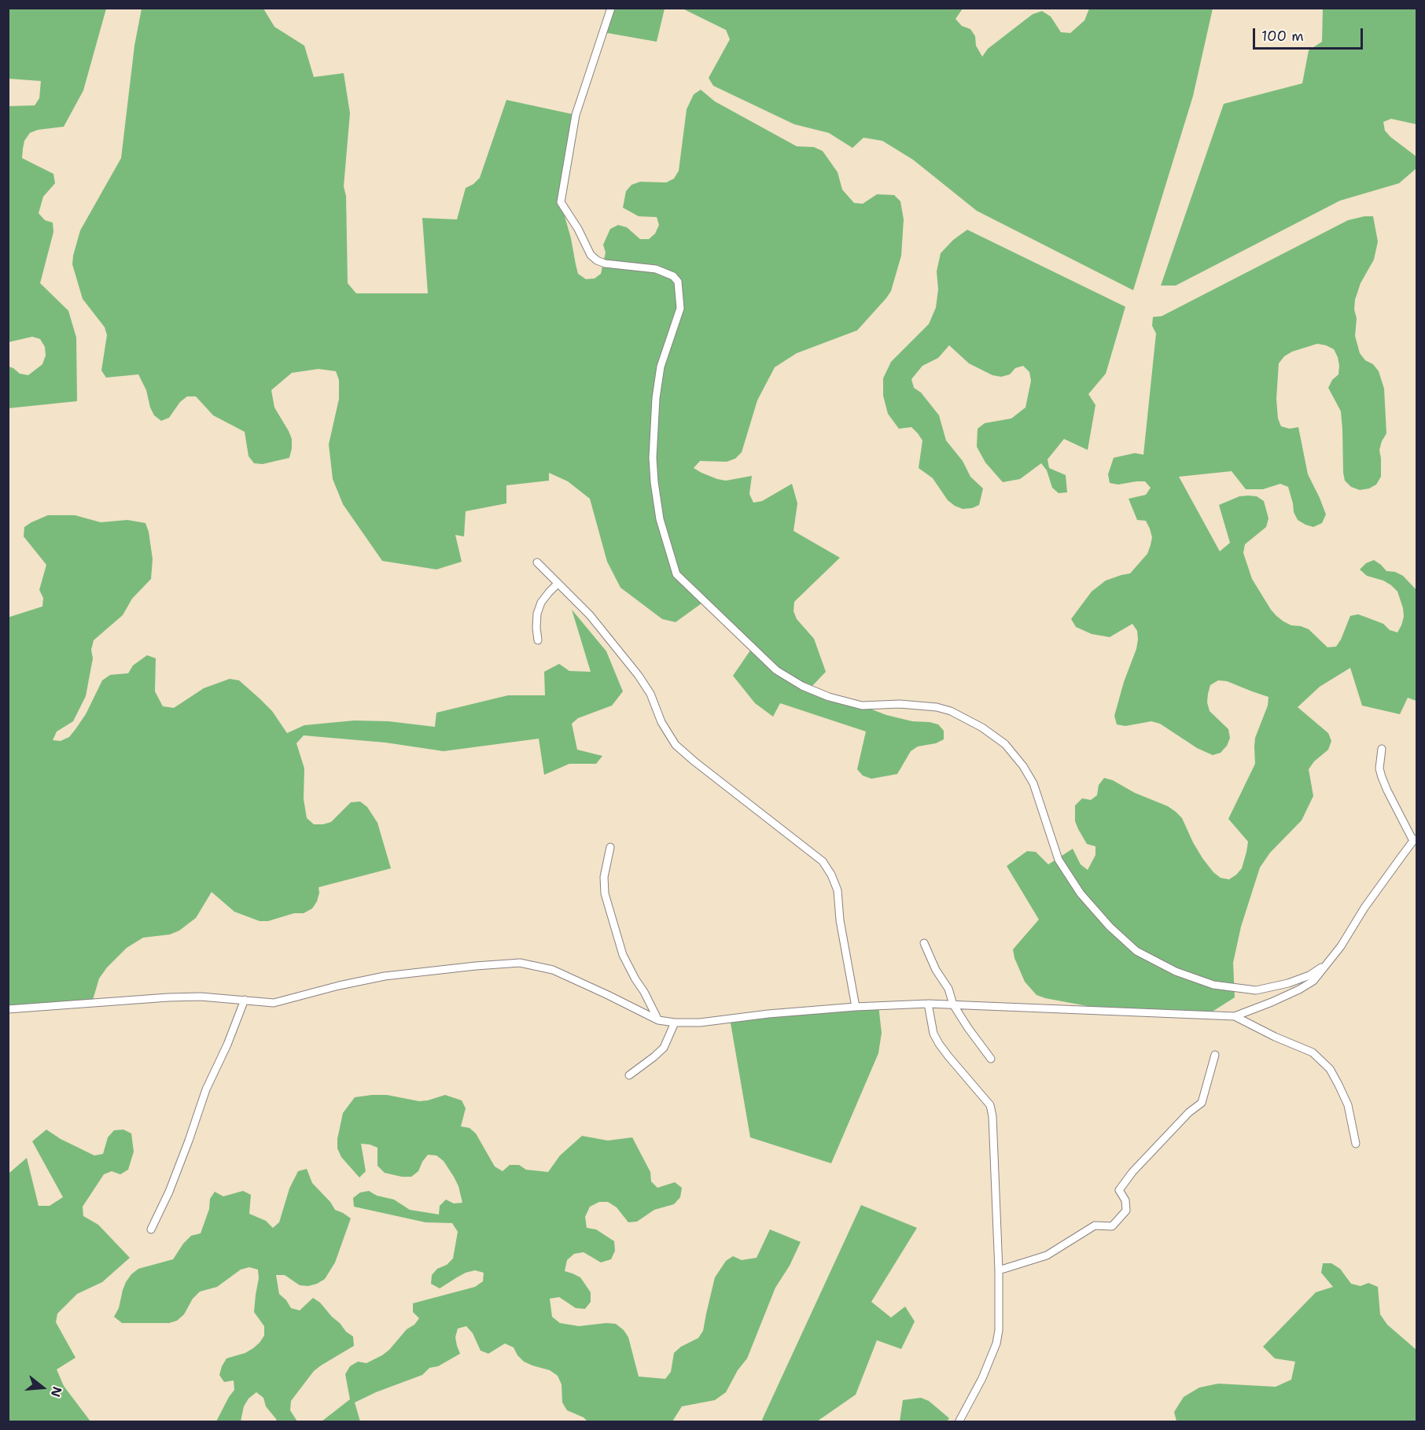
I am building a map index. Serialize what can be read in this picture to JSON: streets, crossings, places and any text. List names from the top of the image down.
{
  "scale_bar": "100 m",
  "north": "right"
}
